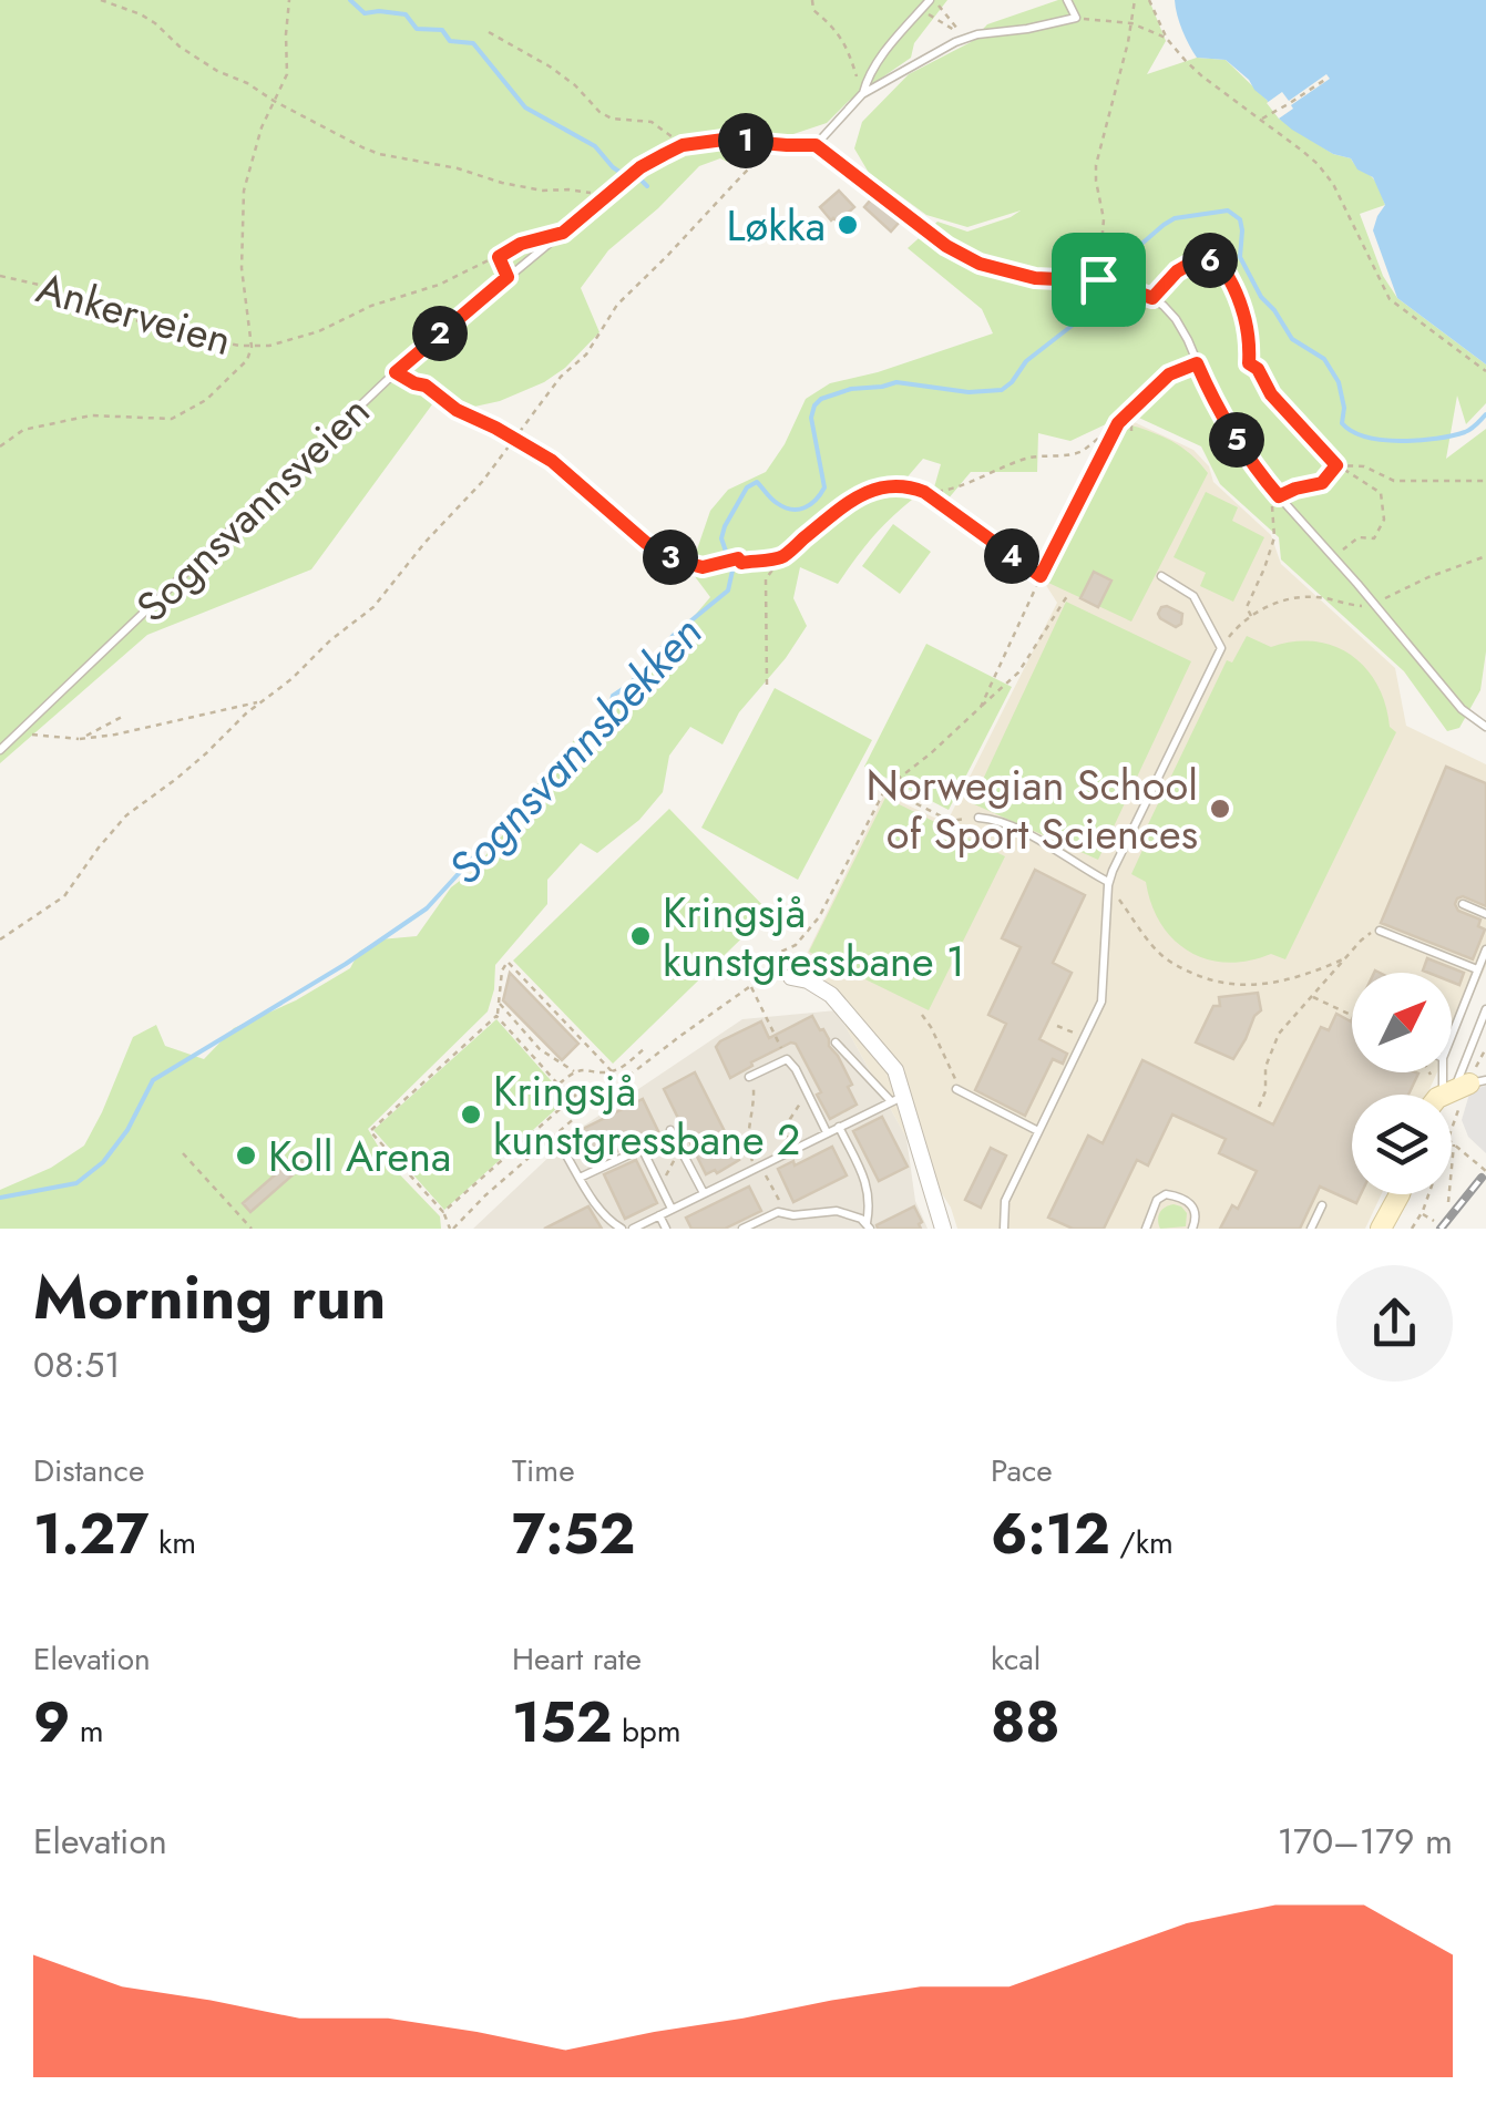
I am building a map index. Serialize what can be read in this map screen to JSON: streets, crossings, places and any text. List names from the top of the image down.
{
  "streets": {
    "lane": ["Sognsvannsveien"],
    "path": ["Ankerveien"]
  },
  "crossings": [
    ["Ankerveien", "Sognsvannsveien"]
  ],
  "water": ["Sognsvannsbekken"],
  "places": [
    "Løkka",
    "Norwegian School of Sport Sciences",
    "Kringsjå kunstgressbane 1",
    "Kringsjå kunstgressbane 2",
    "Koll Arena"
  ],
  "north": "top right",
  "page": {
    "pins": [
      "1",
      "6",
      "2",
      "5",
      "4",
      "3"
    ],
    "heading": ["Morning run", "08:51"],
    "stats": [
      ["Distance", "1.27 km"],
      ["Time", "7:52"],
      ["Pace", "6:12 /km"],
      ["Elevation", "9 m"],
      ["Heart rate", "152 bpm"],
      ["kcal", "88"]
    ],
    "chart": ["Elevation", "170–179 m"]
  }
}
